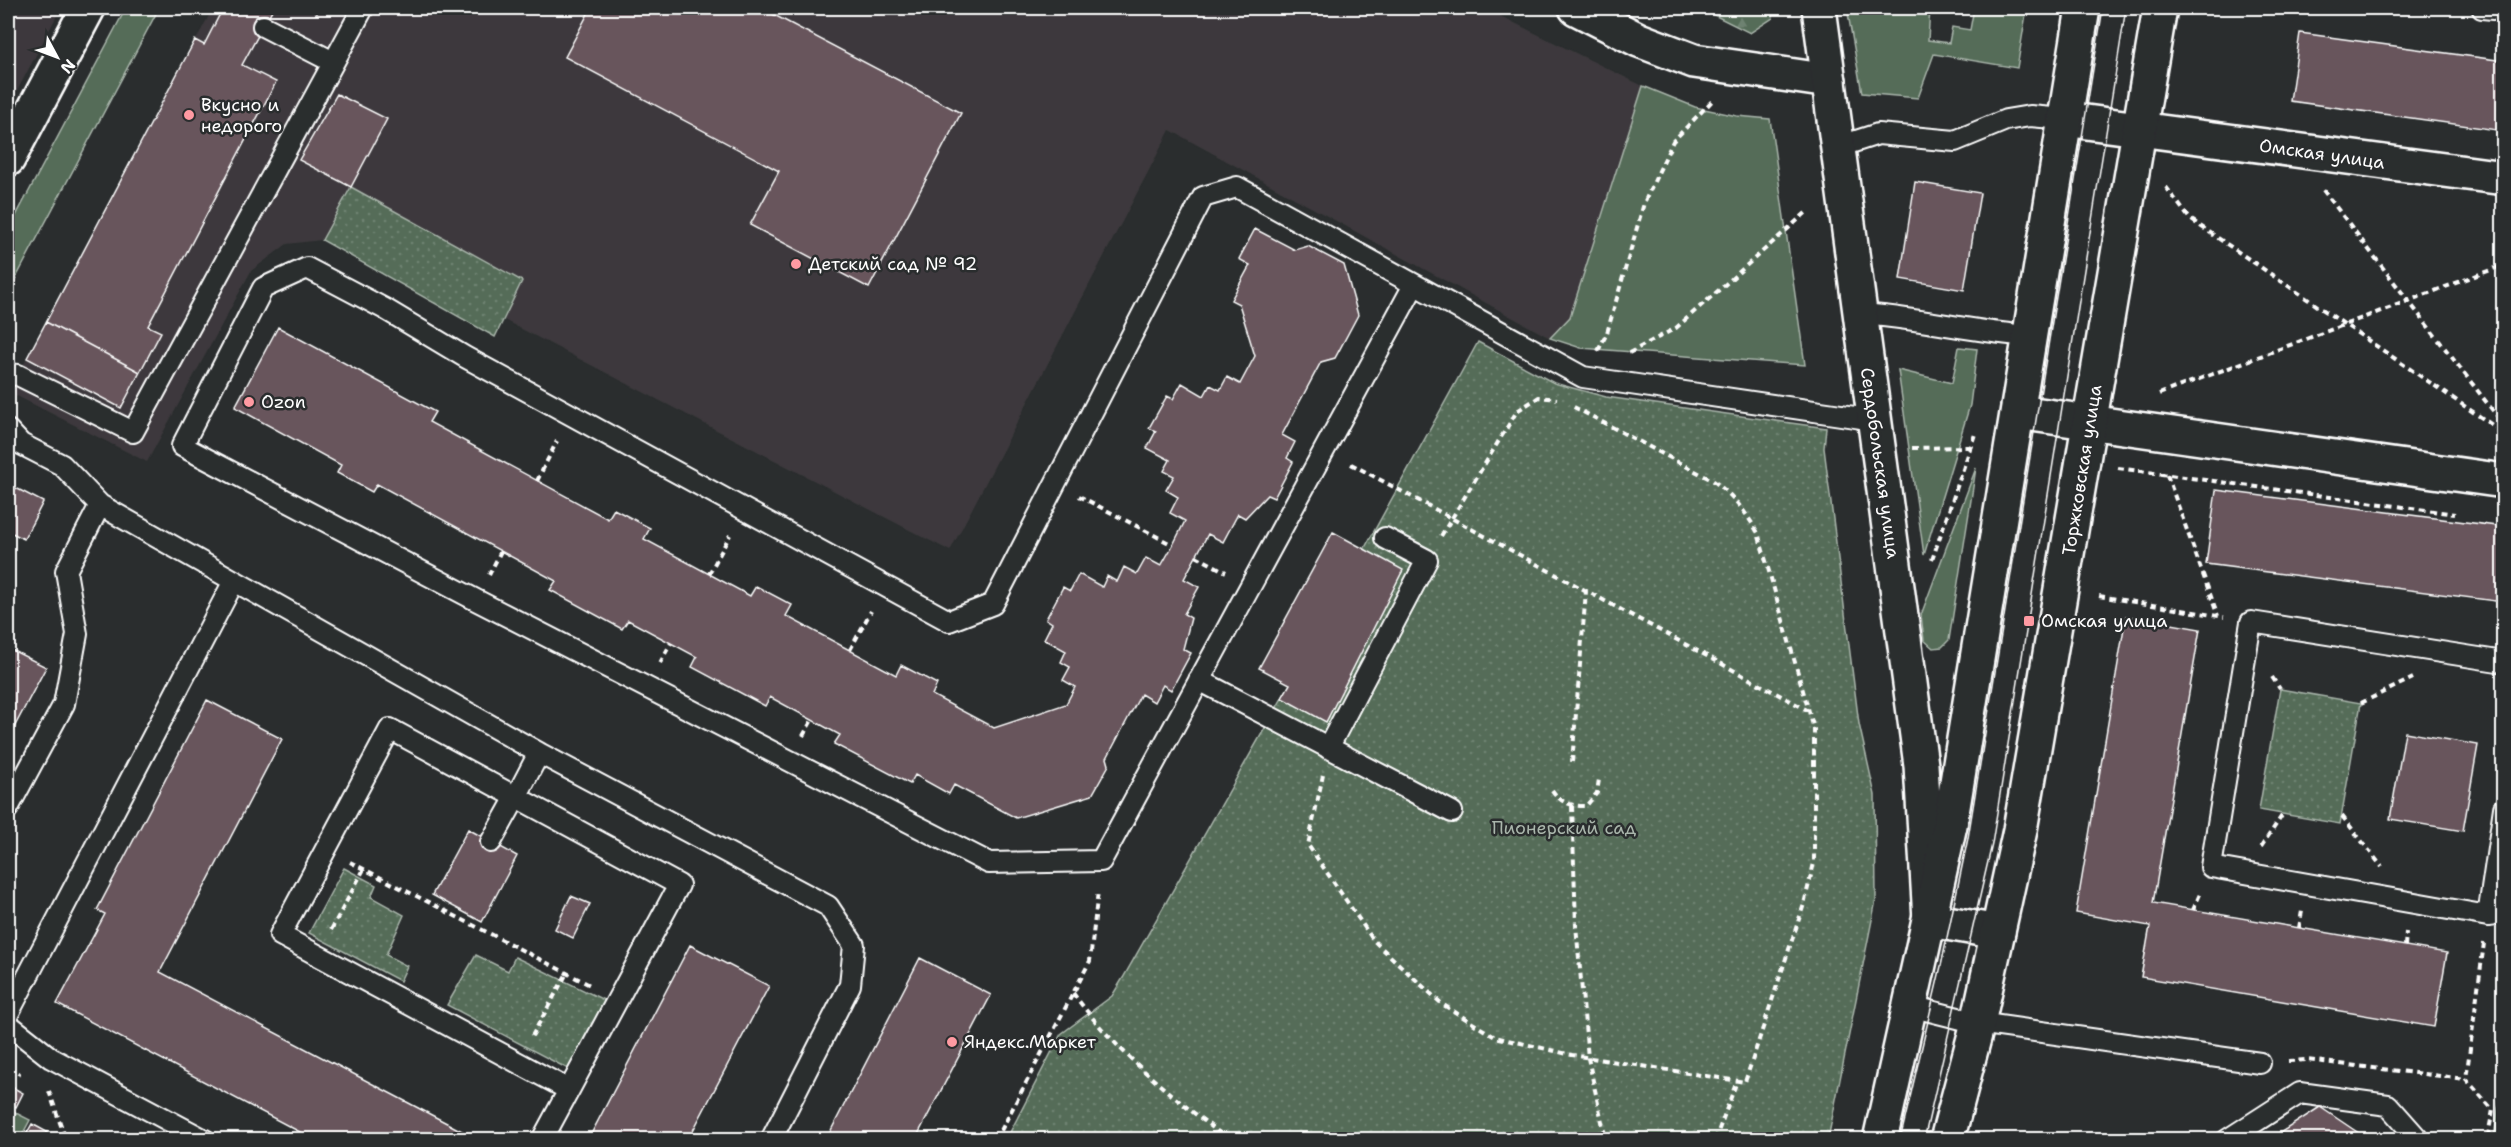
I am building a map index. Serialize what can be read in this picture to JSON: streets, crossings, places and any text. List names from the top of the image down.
{
  "streets": {
    "street": ["Омская улица", "Сердобольская улица", "Торжковская улица"]
  },
  "crossings": [
    ["Омская улица", "Торжковская улица"]
  ],
  "parks": ["Пионерский сад"],
  "places": {
    "other": [
      "Вкусно и недорого",
      "Детский сад № 92",
      "Ozon",
      "Яндекс.Маркет"
    ],
    "transit": ["Омская улица"]
  },
  "north": "bottom right"
}
